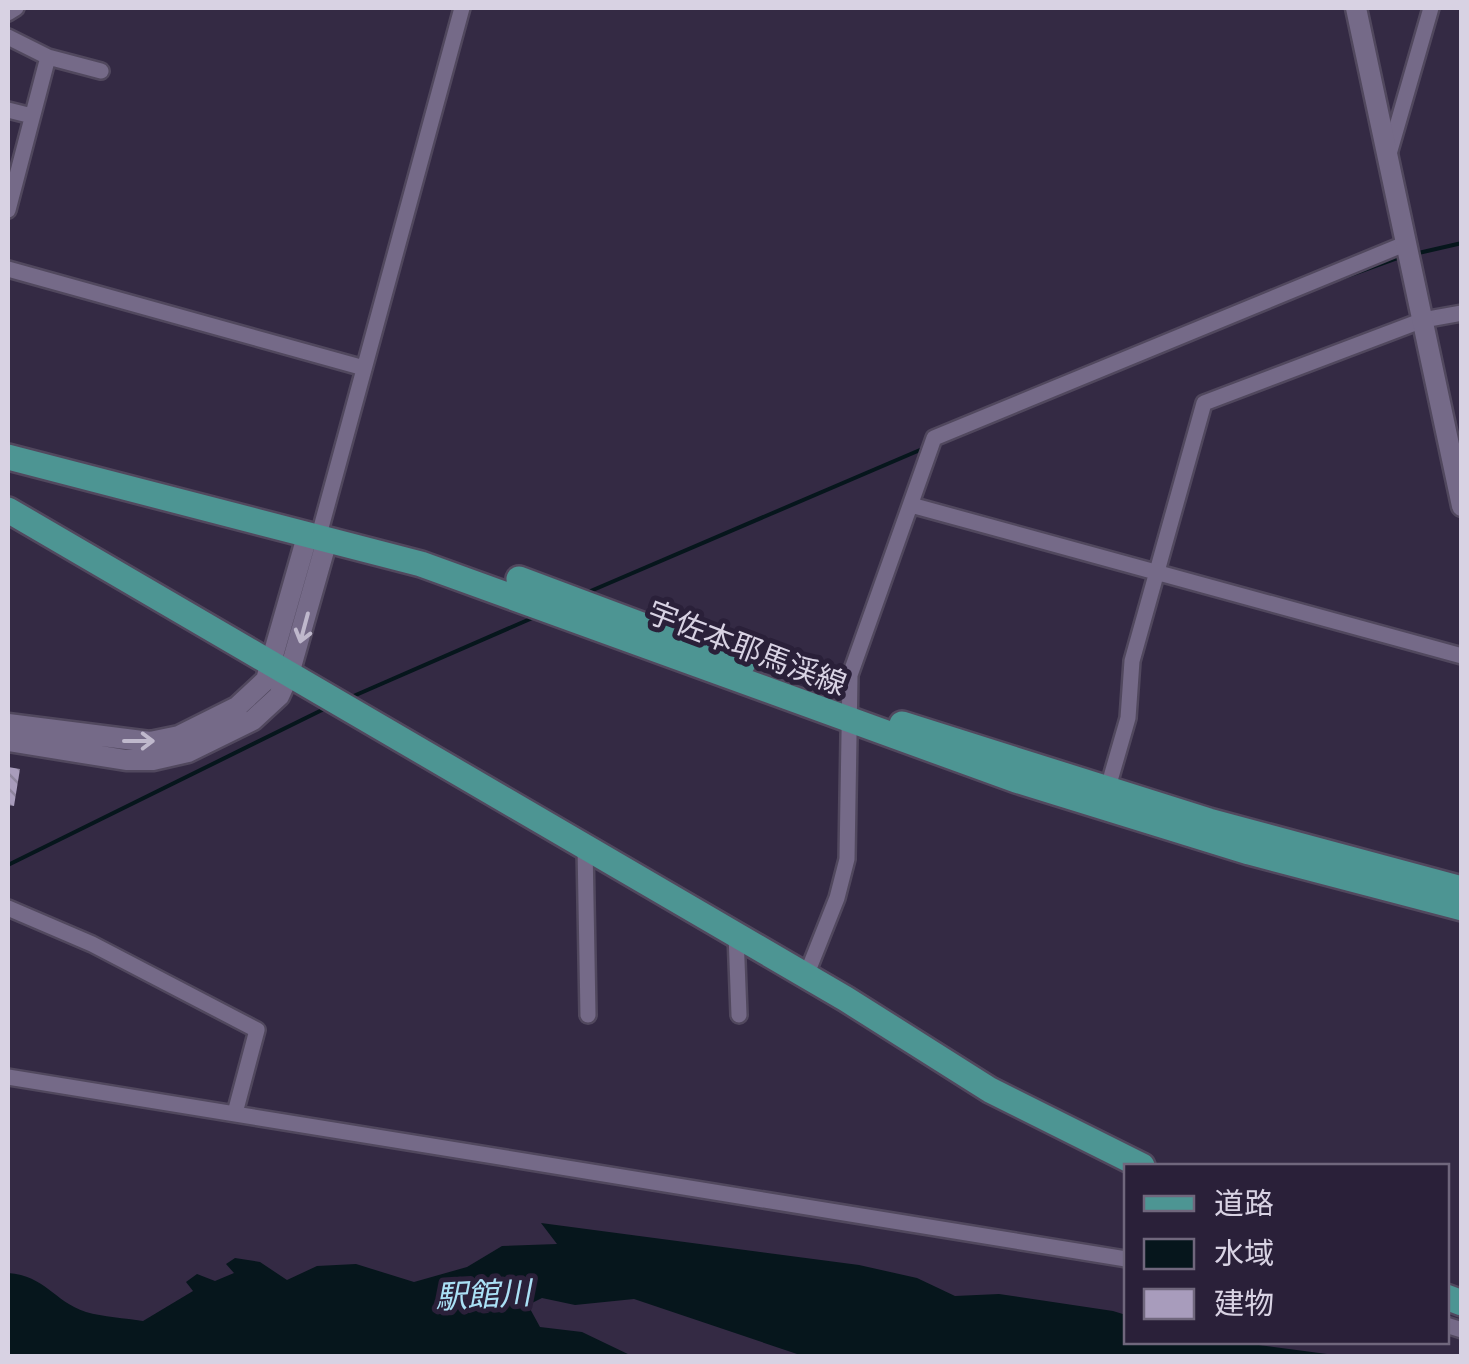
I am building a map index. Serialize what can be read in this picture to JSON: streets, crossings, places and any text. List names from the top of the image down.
{
  "streets": {
    "main road": ["宇佐本耶馬渓線"]
  },
  "water": ["駅館川"],
  "legend": ["道路", "水域", "建物"]
}
